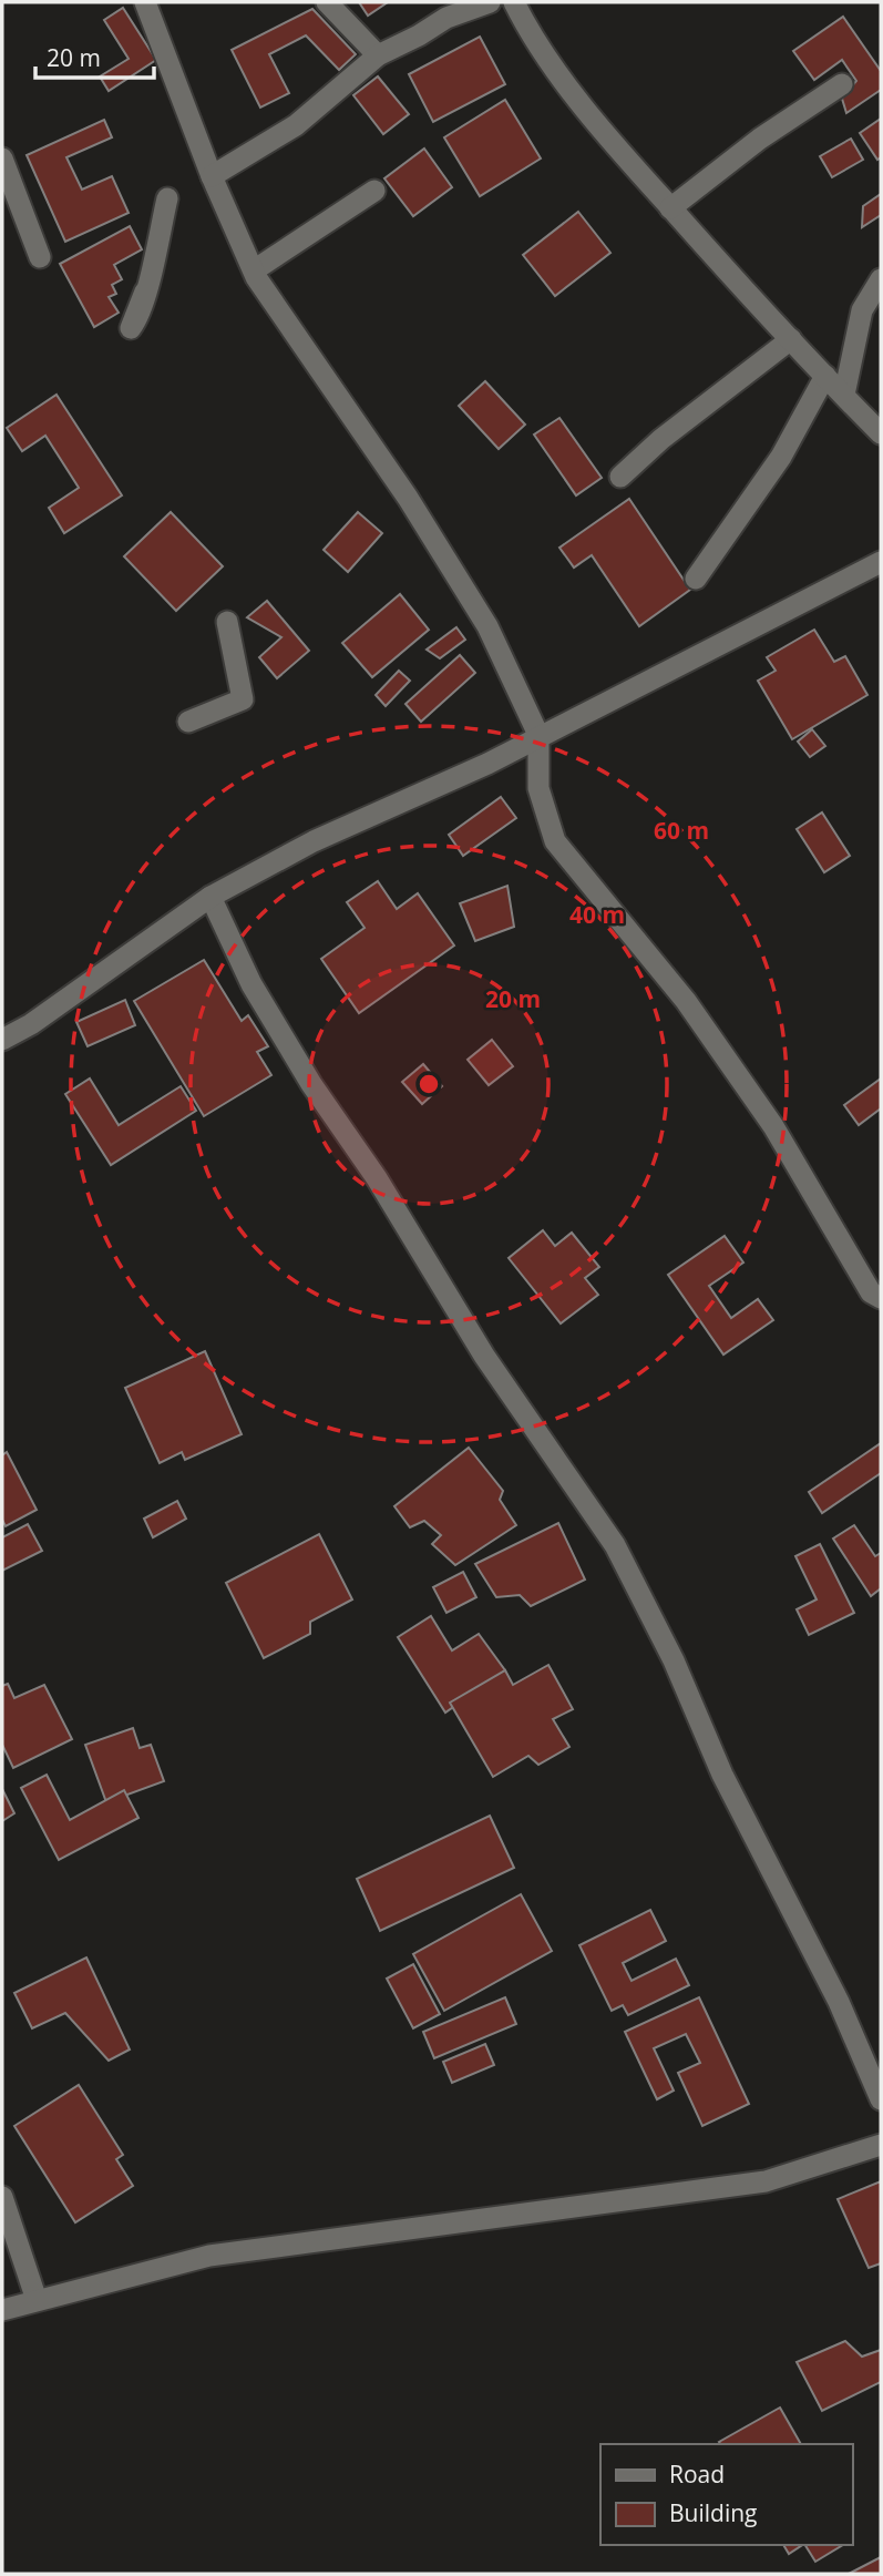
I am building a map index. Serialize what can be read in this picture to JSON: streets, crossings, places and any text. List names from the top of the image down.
{
  "legend": ["Road", "Building"],
  "scale_bar": "20 m",
  "rings": ["60 m", "40 m", "20 m"]
}
